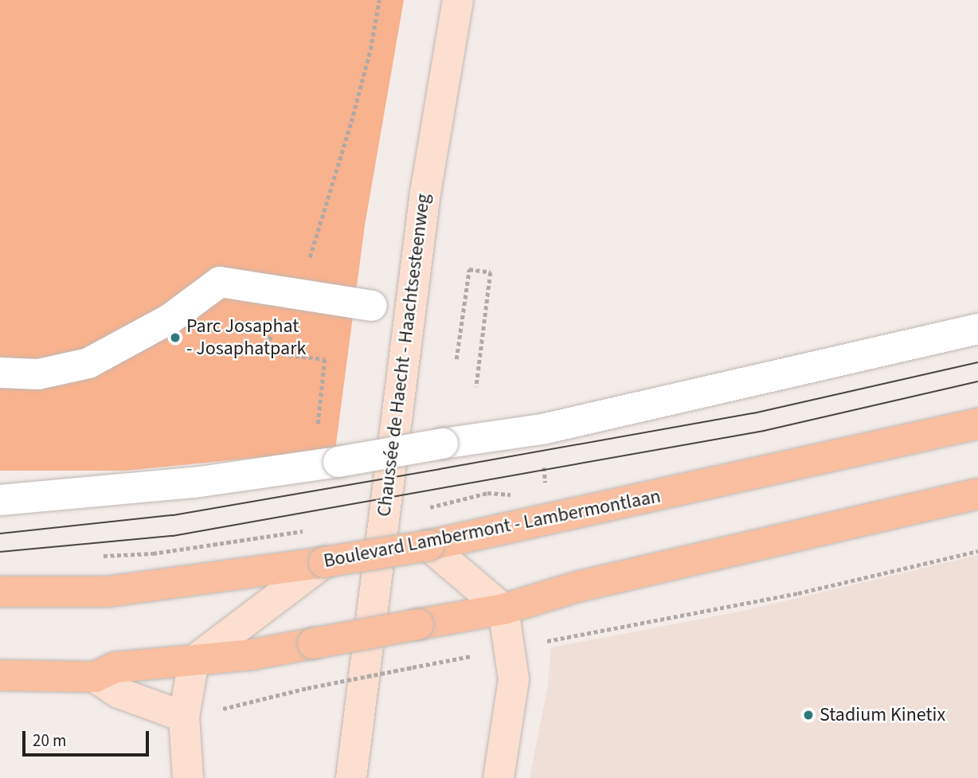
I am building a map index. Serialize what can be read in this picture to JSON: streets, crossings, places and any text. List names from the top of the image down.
{
  "streets": {
    "main road": ["Boulevard Lambermont - Lambermontlaan"],
    "street": ["Chaussée de Haecht - Haachtsesteenweg"]
  },
  "places": ["Parc Josaphat - Josaphatpark", "Stadium Kinetix"],
  "scale_bar": "20 m"
}
